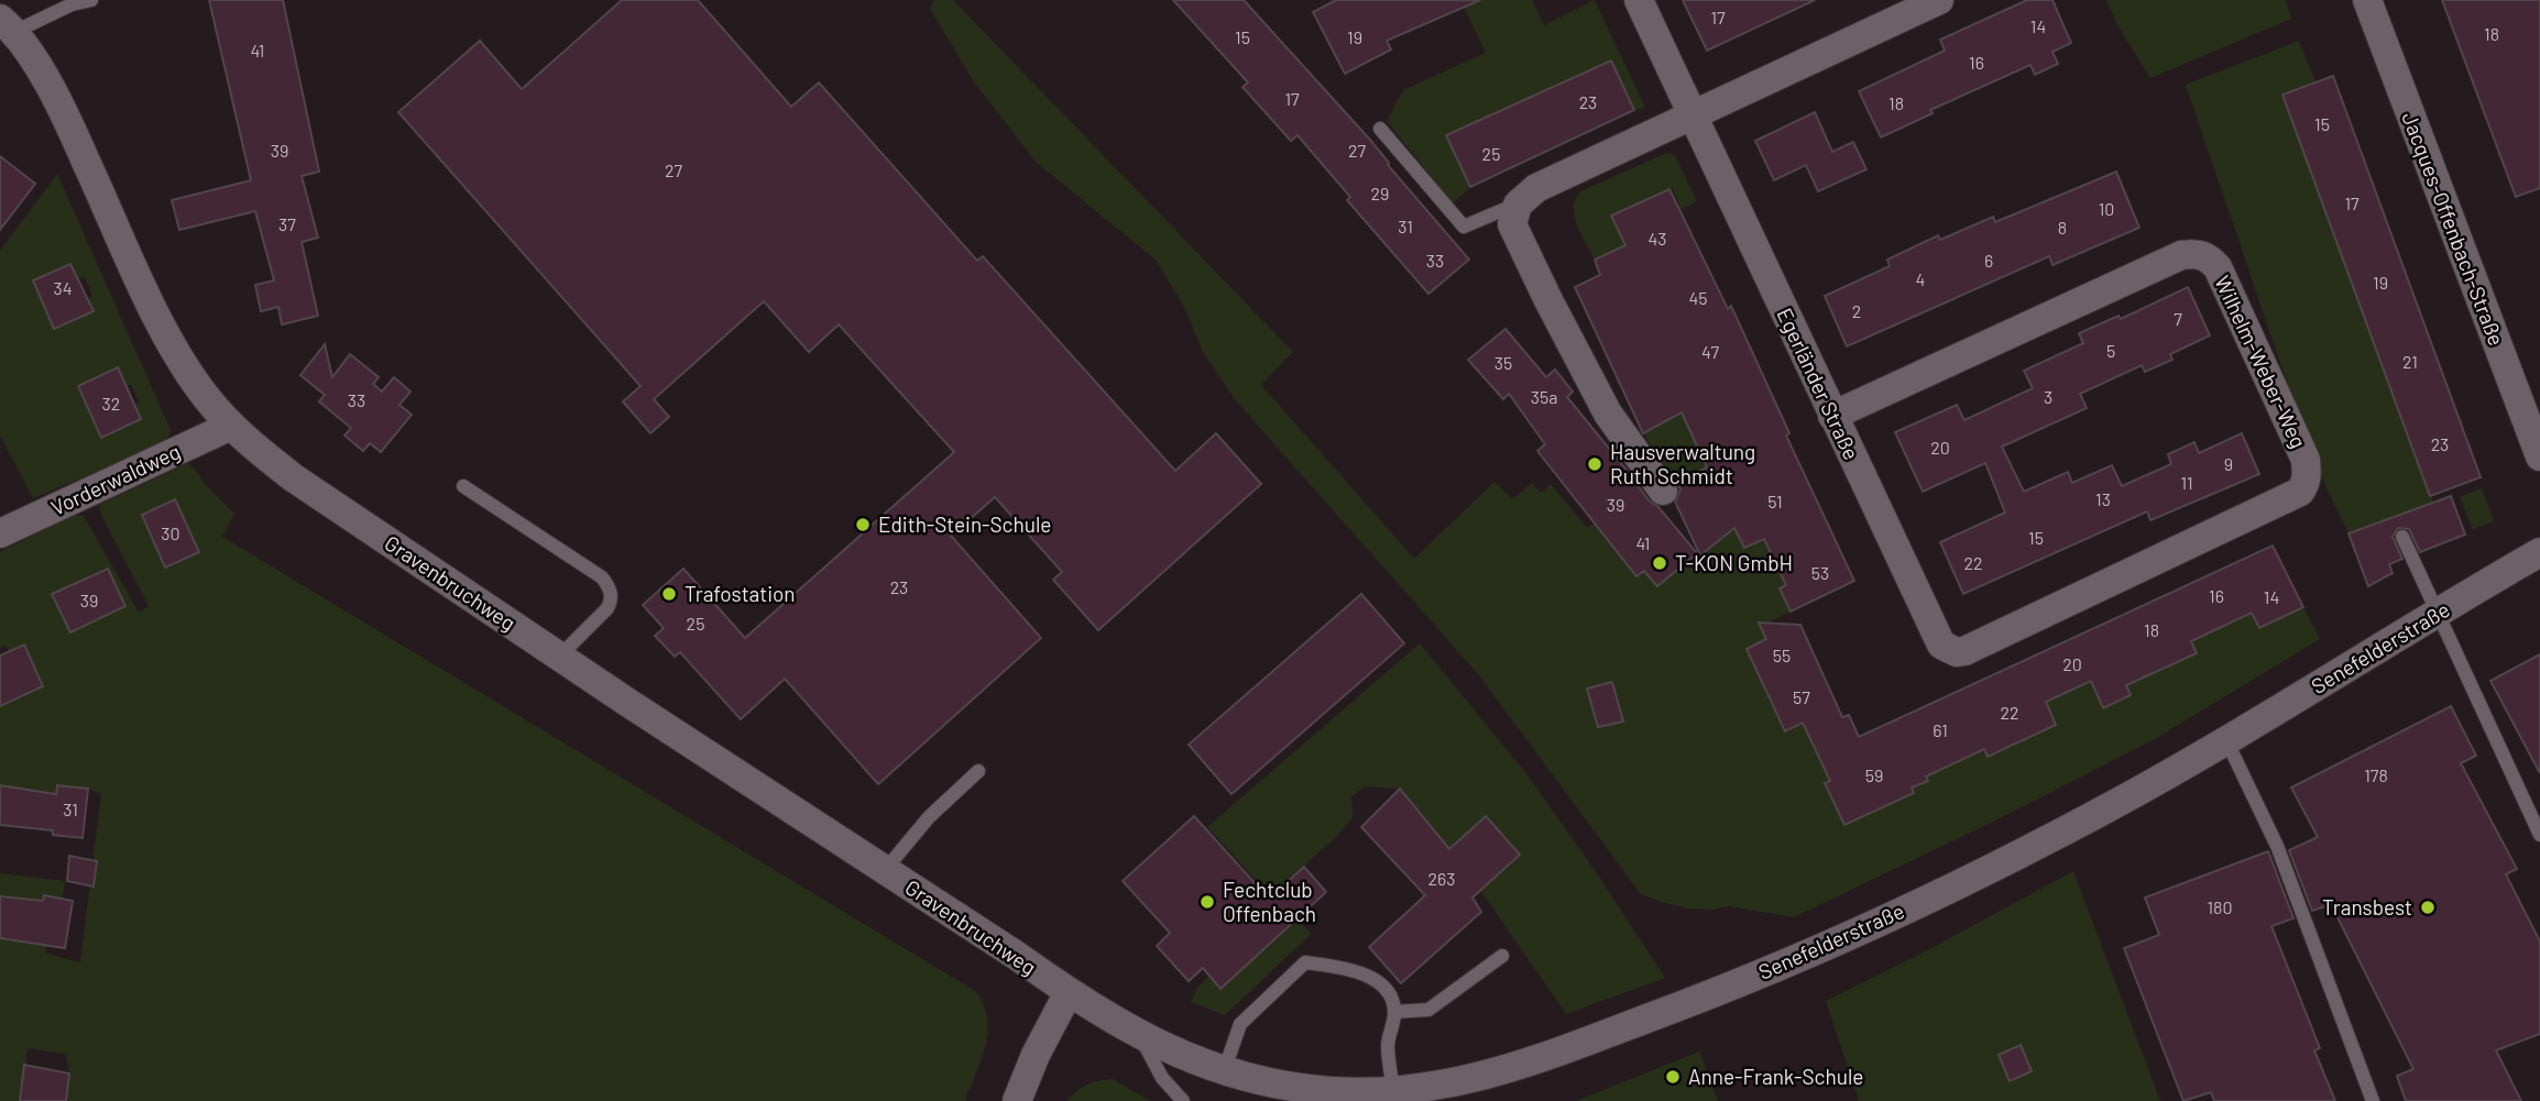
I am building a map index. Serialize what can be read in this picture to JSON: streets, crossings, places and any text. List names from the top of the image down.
{
  "streets": {
    "street": [
      "Jacques-Offenbach-Straße",
      "Wilhelm-Weber-Weg",
      "Egerländer Straße",
      "Vorderwaldweg",
      "Gravenbruchweg",
      "Senefelderstraße"
    ]
  },
  "crossings": [
    ["Wilhelm-Weber-Weg", "Egerländer Straße"],
    ["Vorderwaldweg", "Gravenbruchweg"],
    ["Gravenbruchweg", "Senefelderstraße"]
  ],
  "places": [
    "Hausverwaltung Ruth Schmidt",
    "Edith-Stein-Schule",
    "T-KON GmbH",
    "Trafostation",
    "Fechtclub Offenbach",
    "Transbest",
    "Anne-Frank-Schule"
  ],
  "house_numbers": [
    "17",
    "14",
    "18",
    "15",
    "19",
    "41",
    "16",
    "17",
    "23",
    "18",
    "15",
    "39",
    "27",
    "25",
    "27",
    "29",
    "17",
    "10",
    "37",
    "31",
    "8",
    "43",
    "33",
    "6",
    "4",
    "19",
    "34",
    "45",
    "2",
    "7",
    "5",
    "47",
    "21",
    "35",
    "35a",
    "3",
    "33",
    "32",
    "23",
    "20",
    "9",
    "11",
    "13",
    "51",
    "39",
    "30",
    "15",
    "41",
    "22",
    "53",
    "23",
    "16",
    "14",
    "39",
    "25",
    "18",
    "55",
    "20",
    "57",
    "22",
    "61",
    "59",
    "178",
    "31",
    "263",
    "180"
  ]
}
